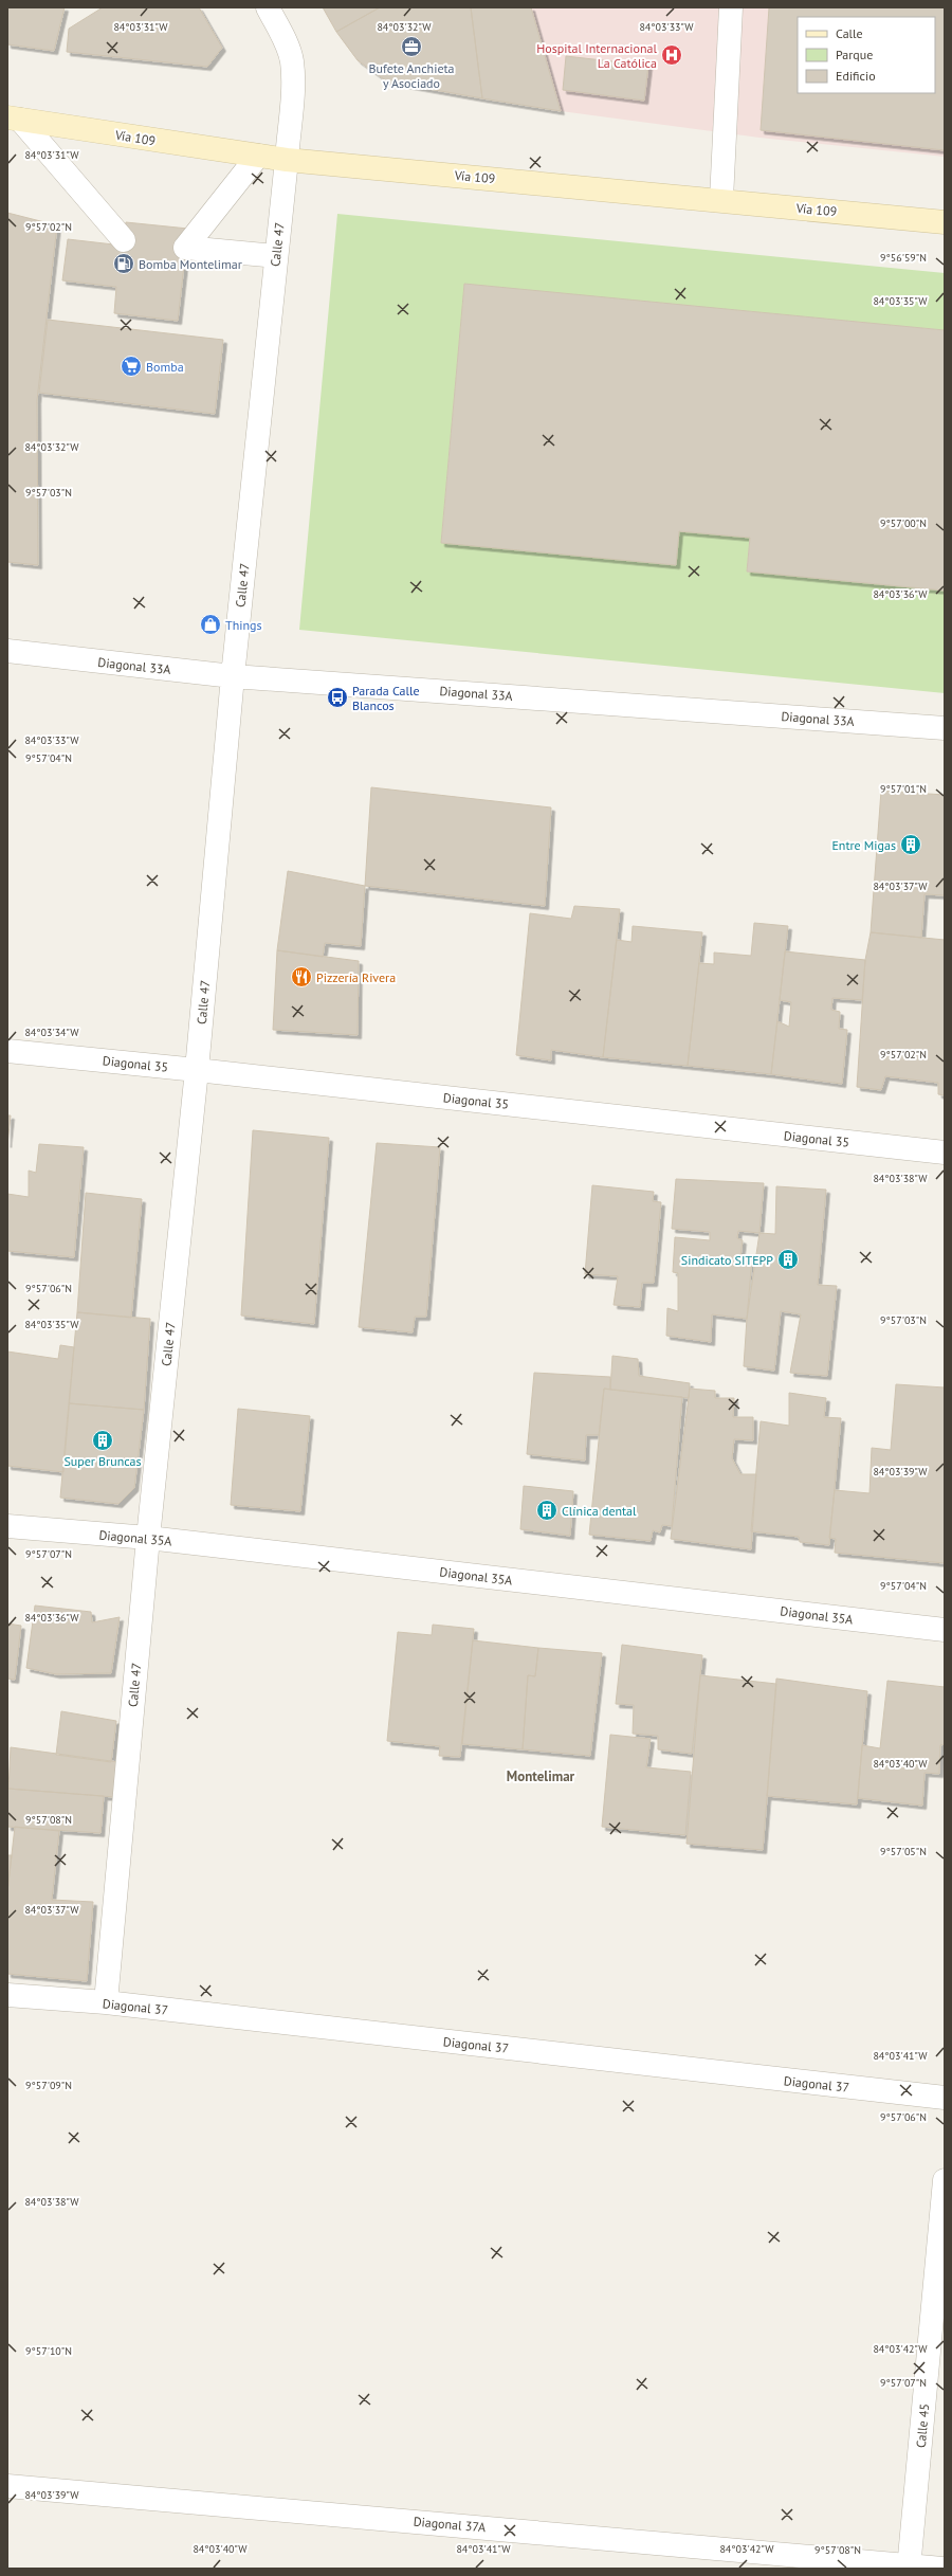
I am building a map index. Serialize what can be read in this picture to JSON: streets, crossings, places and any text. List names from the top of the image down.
{
  "streets": {
    "main road": ["Vía 109"],
    "street": [
      "Calle 47",
      "Diagonal 33A",
      "Diagonal 35",
      "Diagonal 35A",
      "Diagonal 37",
      "Calle 45",
      "Diagonal 37A"
    ]
  },
  "crossings": [
    ["Vía 109", "Calle 47"],
    ["Calle 47", "Diagonal 33A"],
    ["Calle 47", "Diagonal 35"],
    ["Calle 47", "Diagonal 35A"],
    ["Calle 47", "Diagonal 37"],
    ["Calle 45", "Diagonal 37A"]
  ],
  "districts": ["Montelimar"],
  "places": {
    "office": ["Bufete Anchieta y Asociado"],
    "hospital": ["Hospital Internacional La Católica"],
    "fuel station": ["Bomba Montelimar"],
    "supermarket": ["Bomba"],
    "shop": ["Things"],
    "bus stop": ["Parada Calle Blancos"],
    "building": [
      "Entre Migas",
      "Sindicato SITEPP",
      "Super Bruncas",
      "Clínica dental"
    ],
    "restaurant": ["Pizzería Rivera"]
  },
  "legend": ["Calle", "Parque", "Edificio"],
  "coordinates": [
    "84°03'31\"W",
    "84°03'33\"W",
    "84°03'32\"W",
    "9°57'02\"N",
    "9°56'59\"N",
    "84°03'35\"W",
    "9°57'03\"N",
    "9°57'00\"N",
    "84°03'36\"W",
    "9°57'04\"N",
    "9°57'01\"N",
    "84°03'37\"W",
    "84°03'34\"W",
    "84°03'38\"W",
    "9°57'06\"N",
    "84°03'39\"W",
    "9°57'07\"N",
    "84°03'40\"W",
    "9°57'08\"N",
    "9°57'05\"N",
    "84°03'41\"W",
    "9°57'09\"N",
    "84°03'42\"W",
    "9°57'10\"N"
  ]
}
